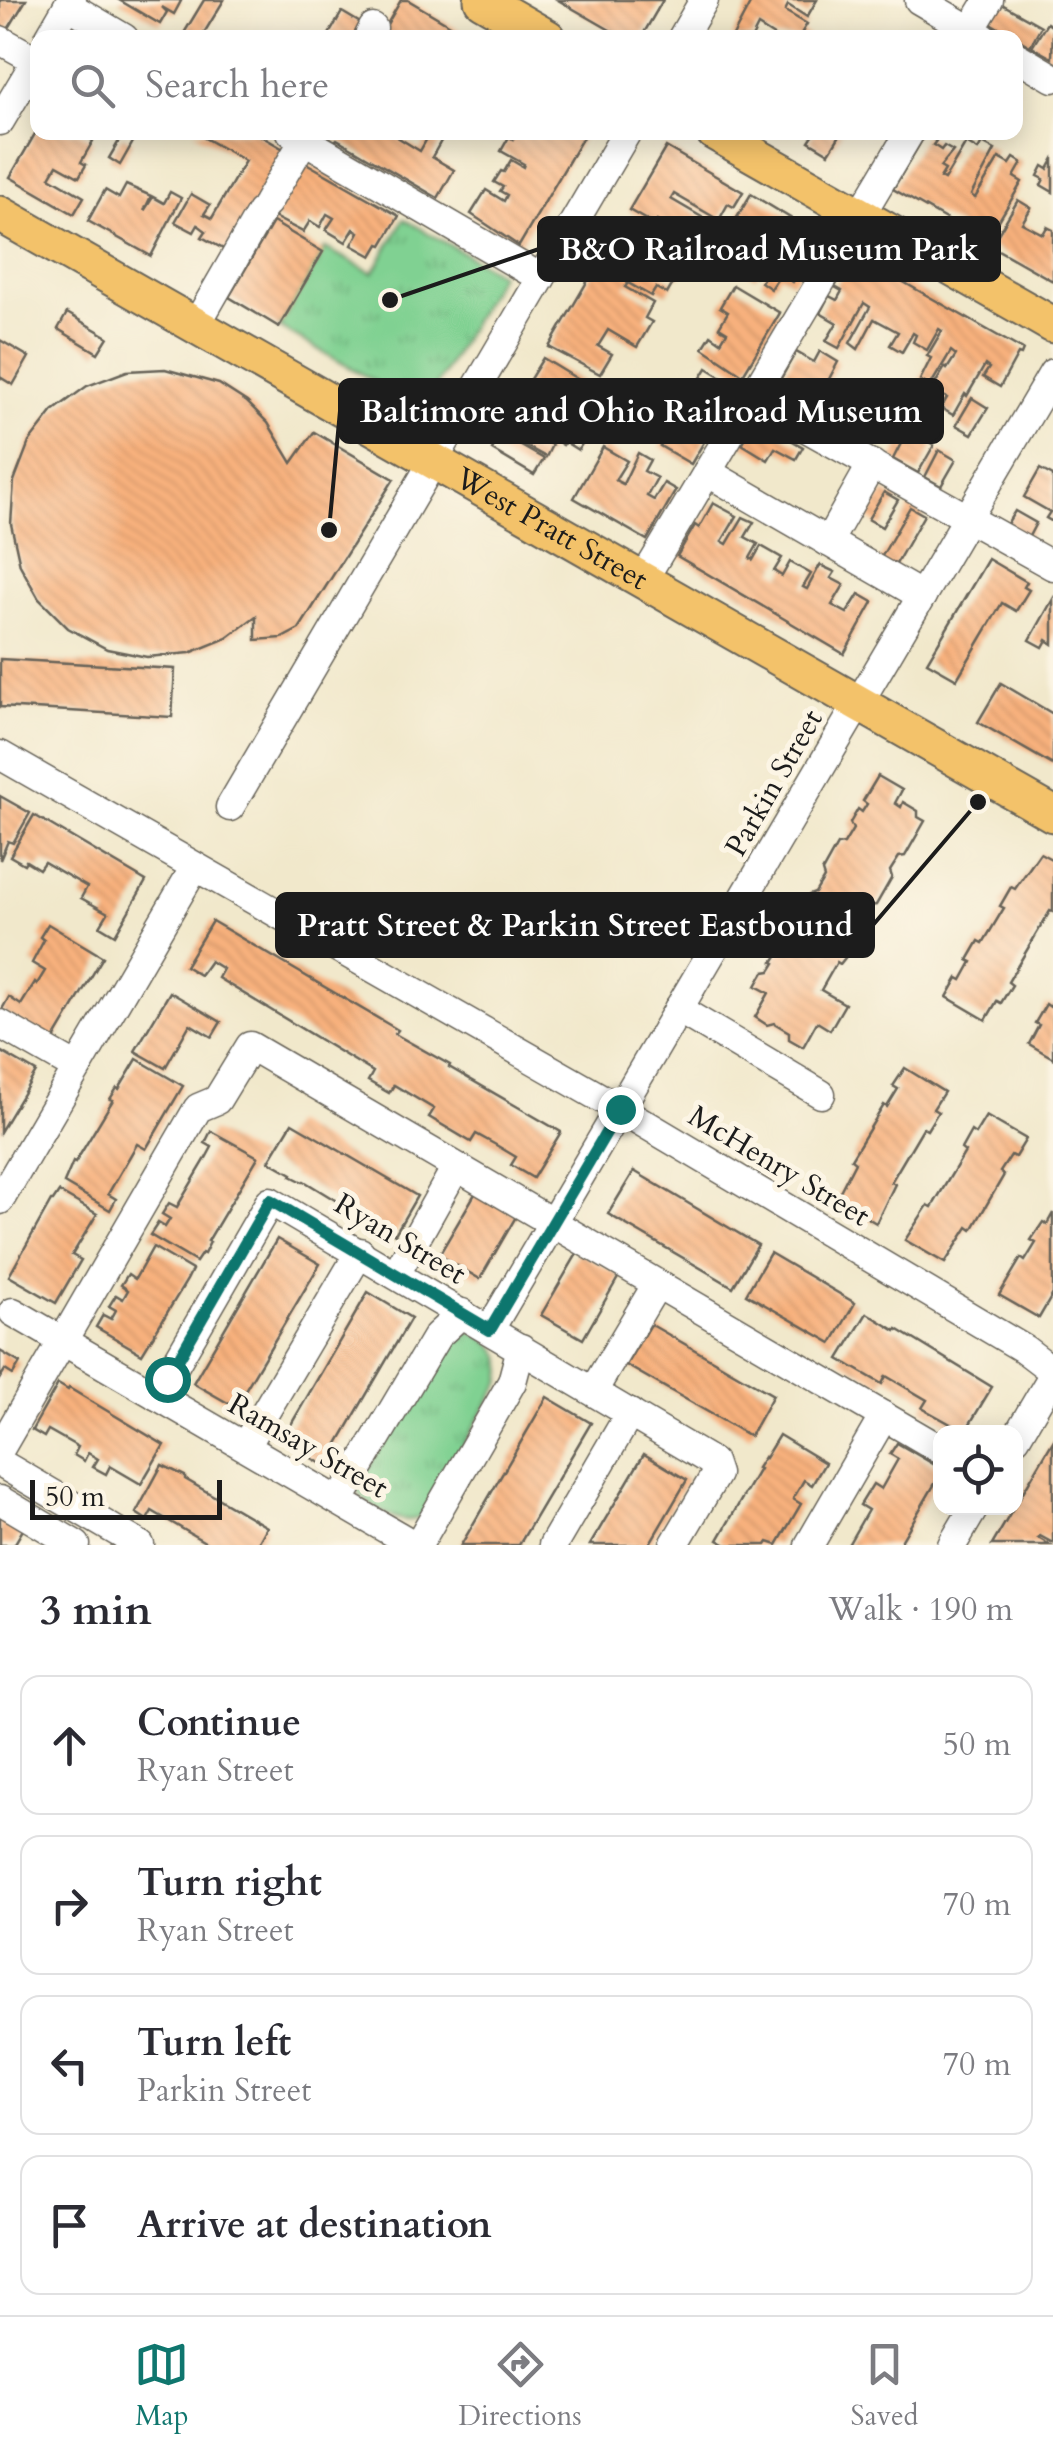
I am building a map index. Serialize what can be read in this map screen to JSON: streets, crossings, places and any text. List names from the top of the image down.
{
  "streets": {
    "main road": ["West Pratt Street"],
    "street": [
      "Parkin Street",
      "McHenry Street",
      "Ryan Street",
      "Ramsay Street"
    ]
  },
  "crossings": [
    ["West Pratt Street", "Parkin Street"],
    ["Parkin Street", "McHenry Street"],
    ["Parkin Street", "Ryan Street"],
    ["Ryan Street", "Ramsay Street"]
  ],
  "places": ["B&O Railroad Museum Park", "Baltimore and Ohio Railroad Museum", "Pratt Street & Parkin Street Eastbound"],
  "scale_bar": "50 m",
  "page": {
    "search": "Search here",
    "scale": "50 m",
    "heading": ["3 min", "Walk · 190 m"],
    "list": [
      ["Continue", "Ryan Street", "50 m"],
      ["Turn right", "Ryan Street", "70 m"],
      ["Turn left", "Parkin Street", "70 m"],
      "Arrive at destination"
    ],
    "nav": ["Map", "Directions", "Saved"]
  }
}
